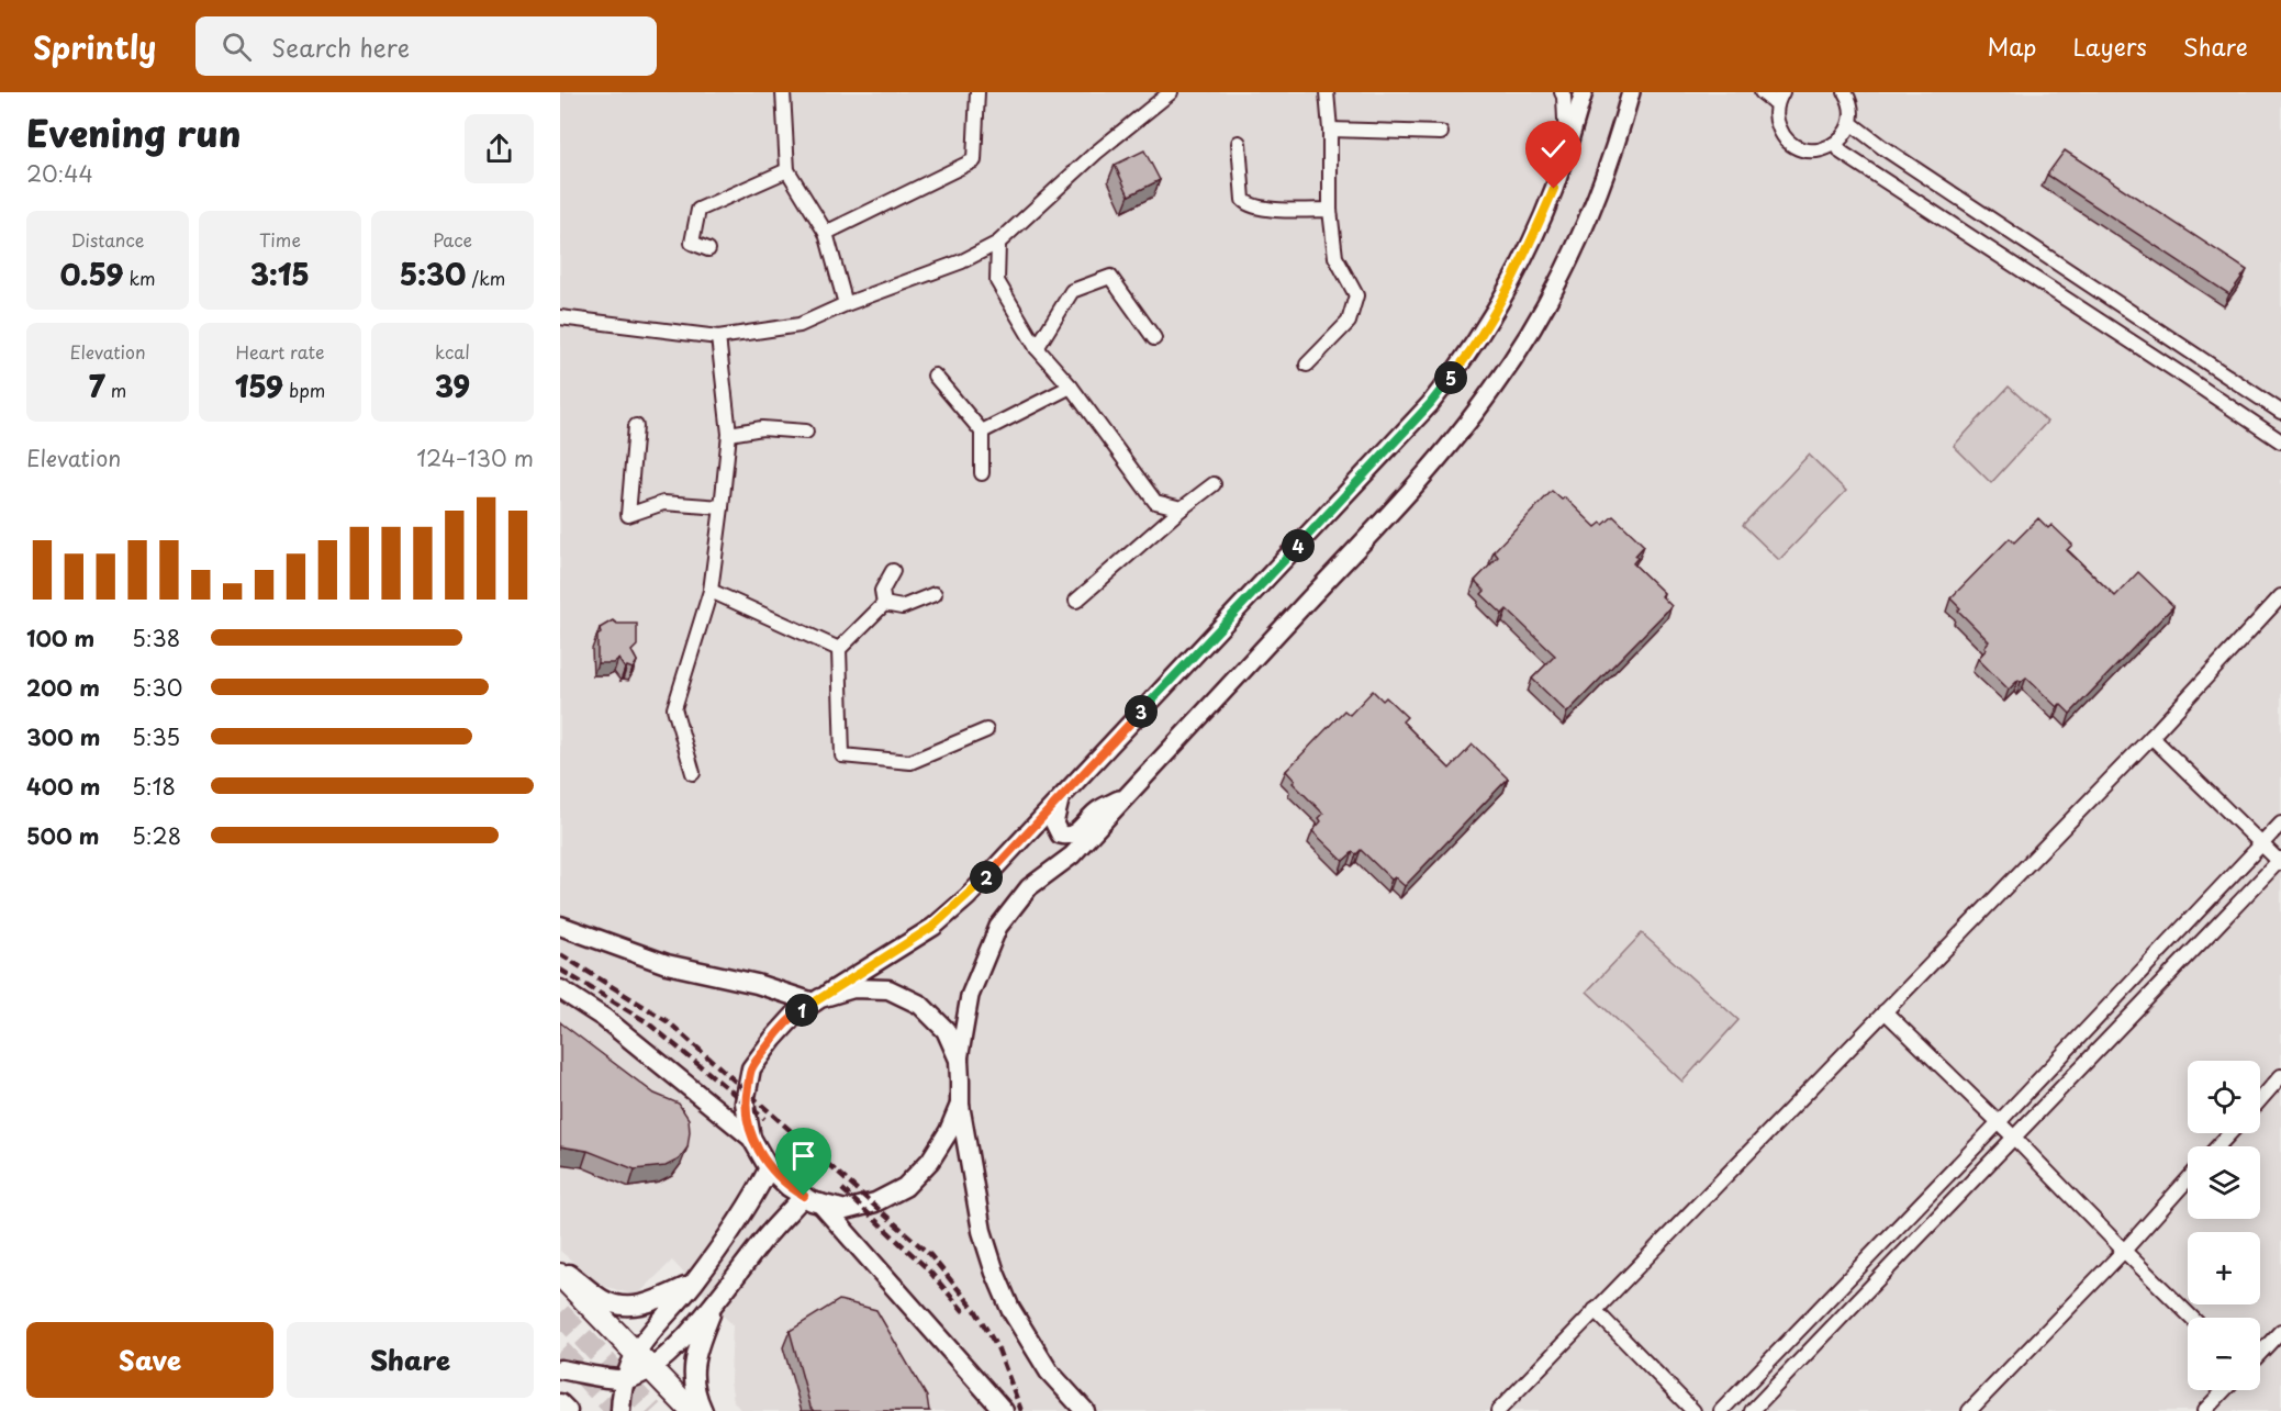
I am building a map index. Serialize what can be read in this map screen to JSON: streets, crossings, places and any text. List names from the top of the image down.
{
  "page": {
    "header": "Sprintly",
    "search": "Search here",
    "nav": ["Map", "Layers", "Share"],
    "heading": ["Evening run", "20:44"],
    "stats": [
      ["Distance", "0.59 km"],
      ["Time", "3:15"],
      ["Pace", "5:30 /km"],
      ["Elevation", "7 m"],
      ["Heart rate", "159 bpm"],
      ["kcal", "39"]
    ],
    "pins": [
      "5",
      "4",
      "3",
      "2",
      "1"
    ],
    "chart": ["Elevation", "124–130 m"],
    "list": [
      {
        "name": "100 m",
        "note": "5:38"
      },
      {
        "name": "200 m",
        "note": "5:30"
      },
      {
        "name": "300 m",
        "note": "5:35"
      },
      {
        "name": "400 m",
        "note": "5:18"
      },
      {
        "name": "500 m",
        "note": "5:28"
      }
    ],
    "map_buttons": ["+", "−"],
    "buttons": ["Save", "Share"]
  }
}
